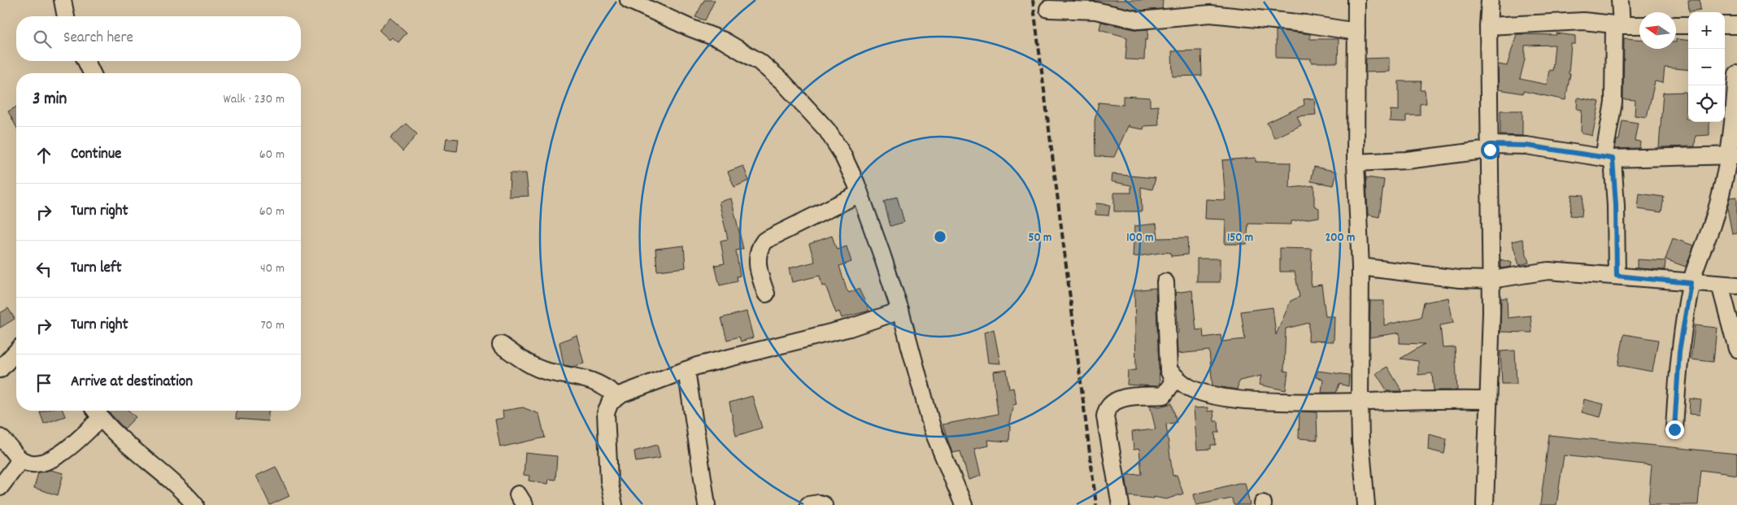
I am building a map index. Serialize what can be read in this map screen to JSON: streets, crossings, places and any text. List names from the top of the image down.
{
  "north": "left",
  "page": {
    "map_buttons": ["+", "−"],
    "search": "Search here",
    "heading": ["3 min", "Walk · 230 m"],
    "list": [
      ["Continue", "60 m"],
      ["Turn right", "60 m"],
      ["Turn left", "40 m"],
      ["Turn right", "70 m"],
      "Arrive at destination"
    ]
  },
  "rings": [
    "50 m",
    "100 m",
    "150 m",
    "200 m"
  ]
}
